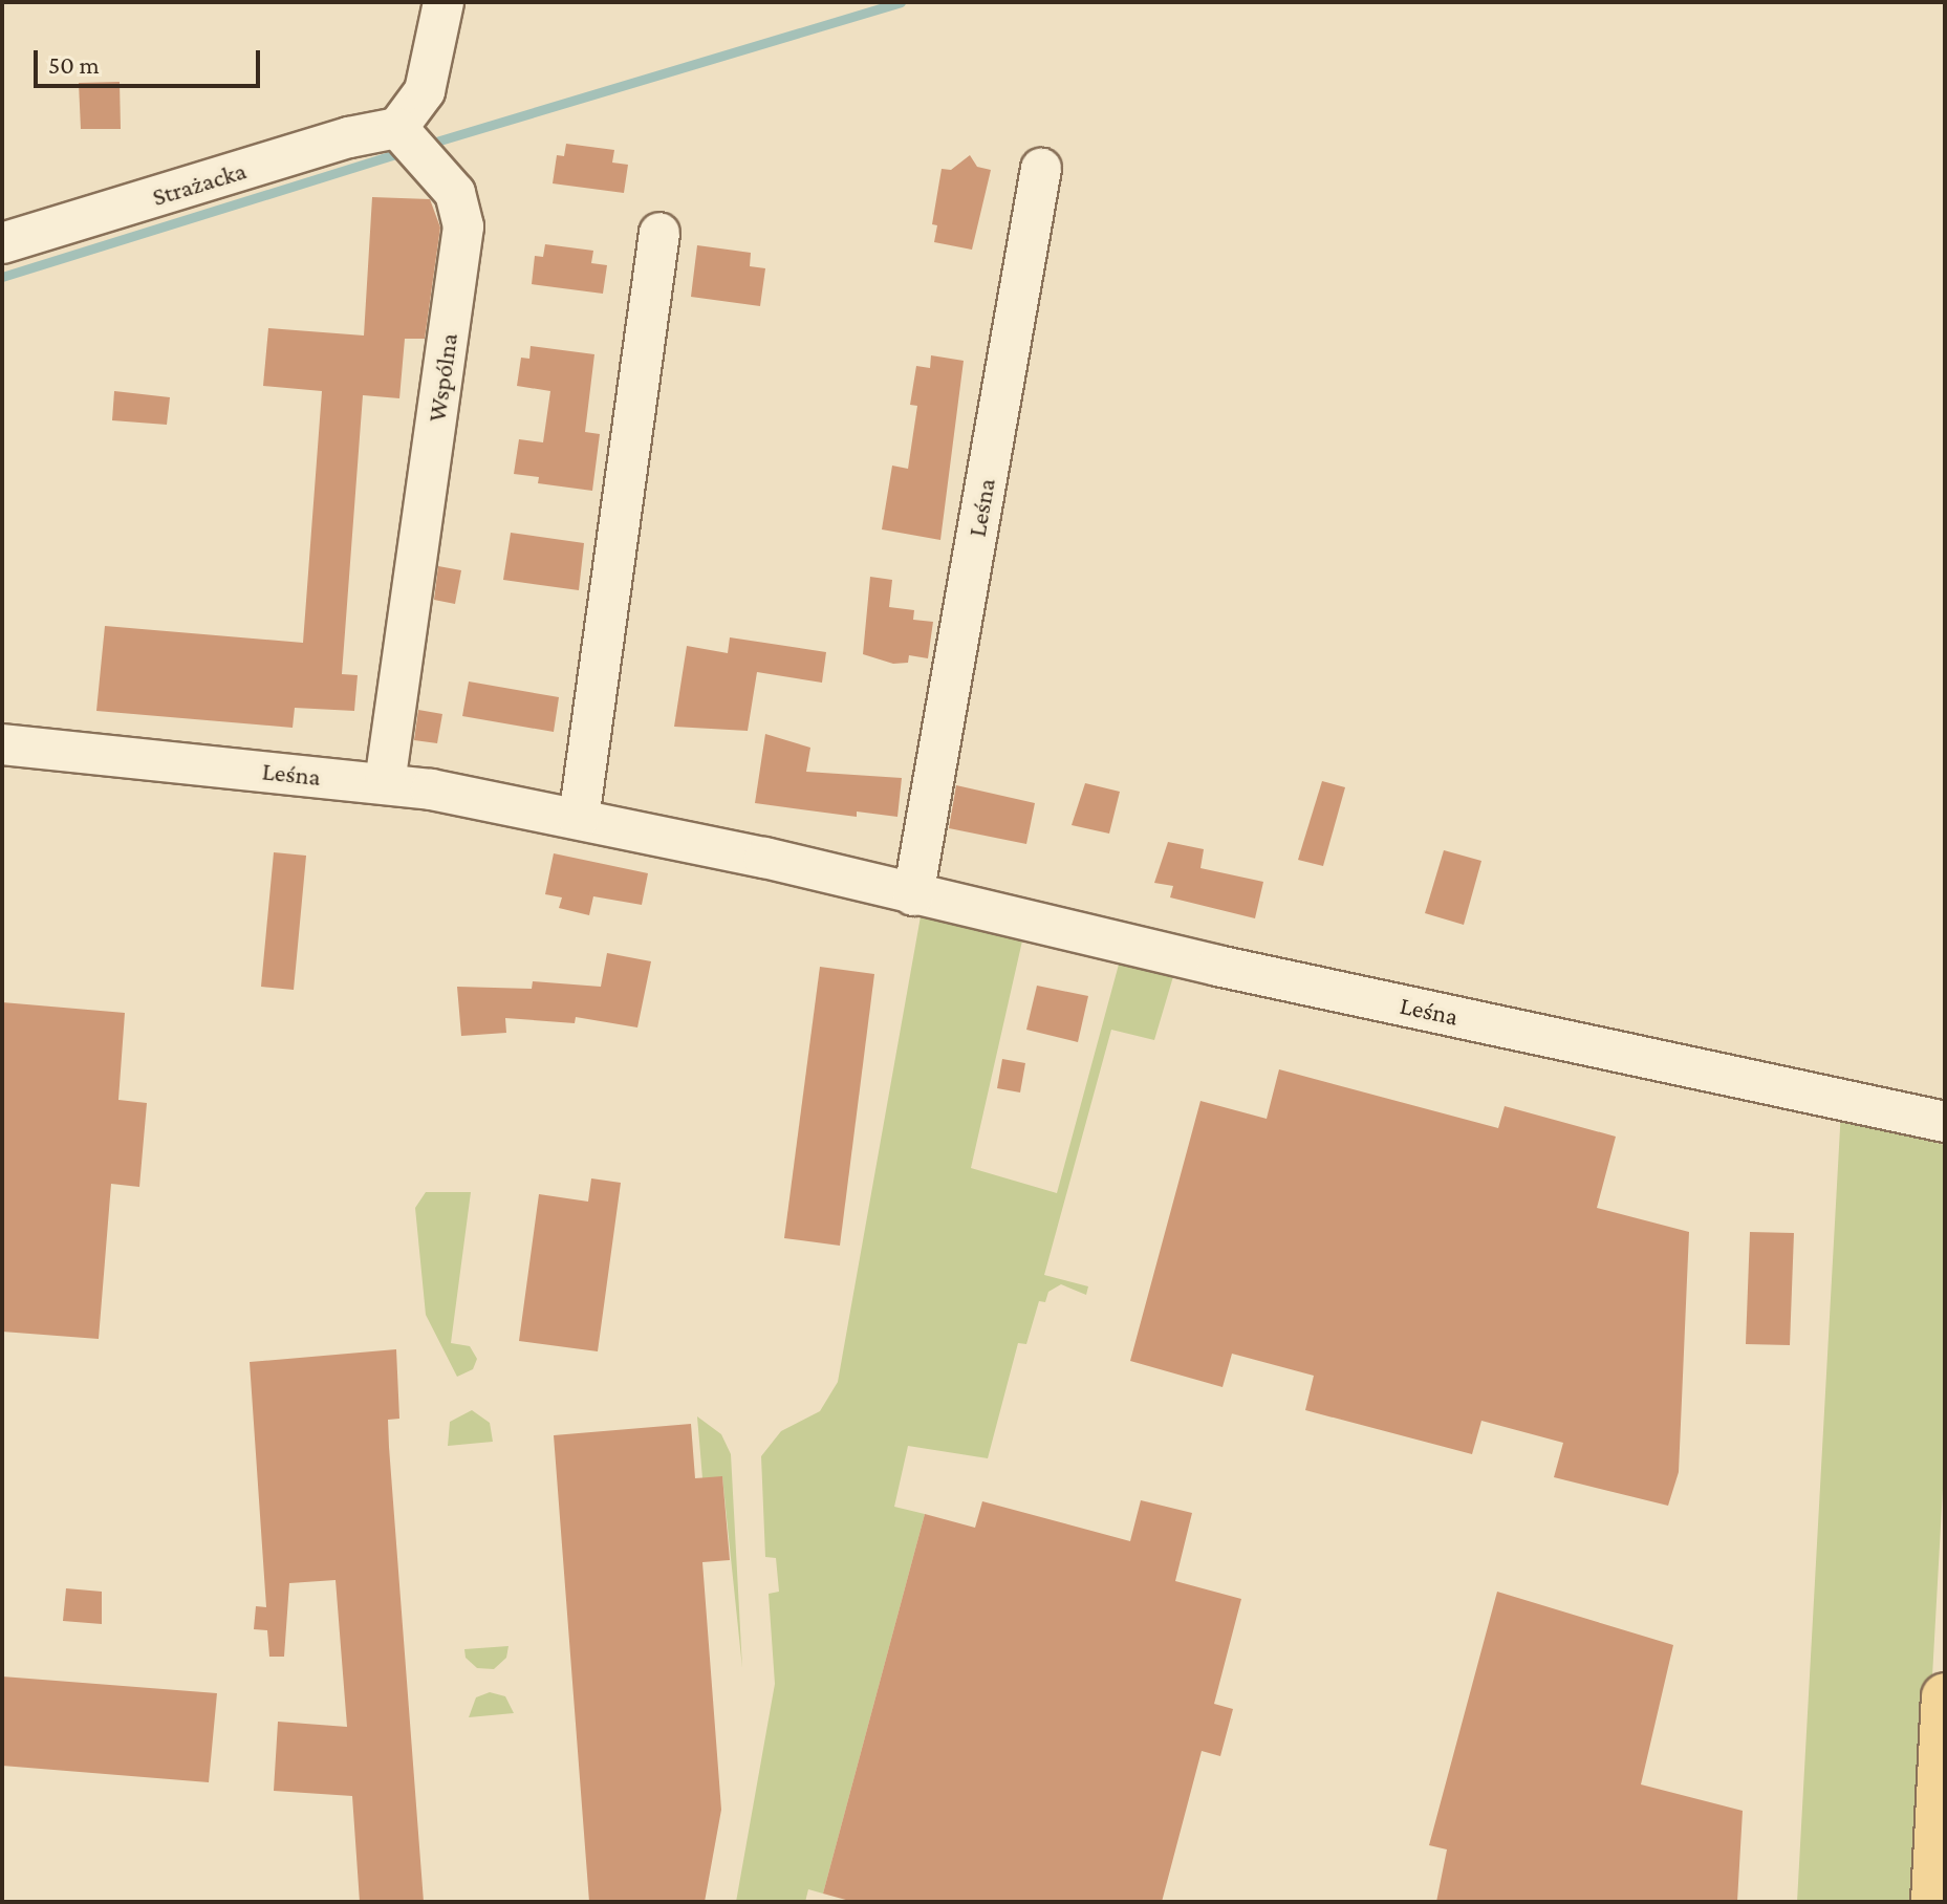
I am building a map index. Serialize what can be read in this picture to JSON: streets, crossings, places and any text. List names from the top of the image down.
{
  "streets": {
    "street": ["Strażacka", "Wspólna", "Leśna"]
  },
  "crossings": [
    ["Strażacka", "Wspólna"],
    ["Wspólna", "Leśna"]
  ],
  "scale_bar": "50 m"
}
